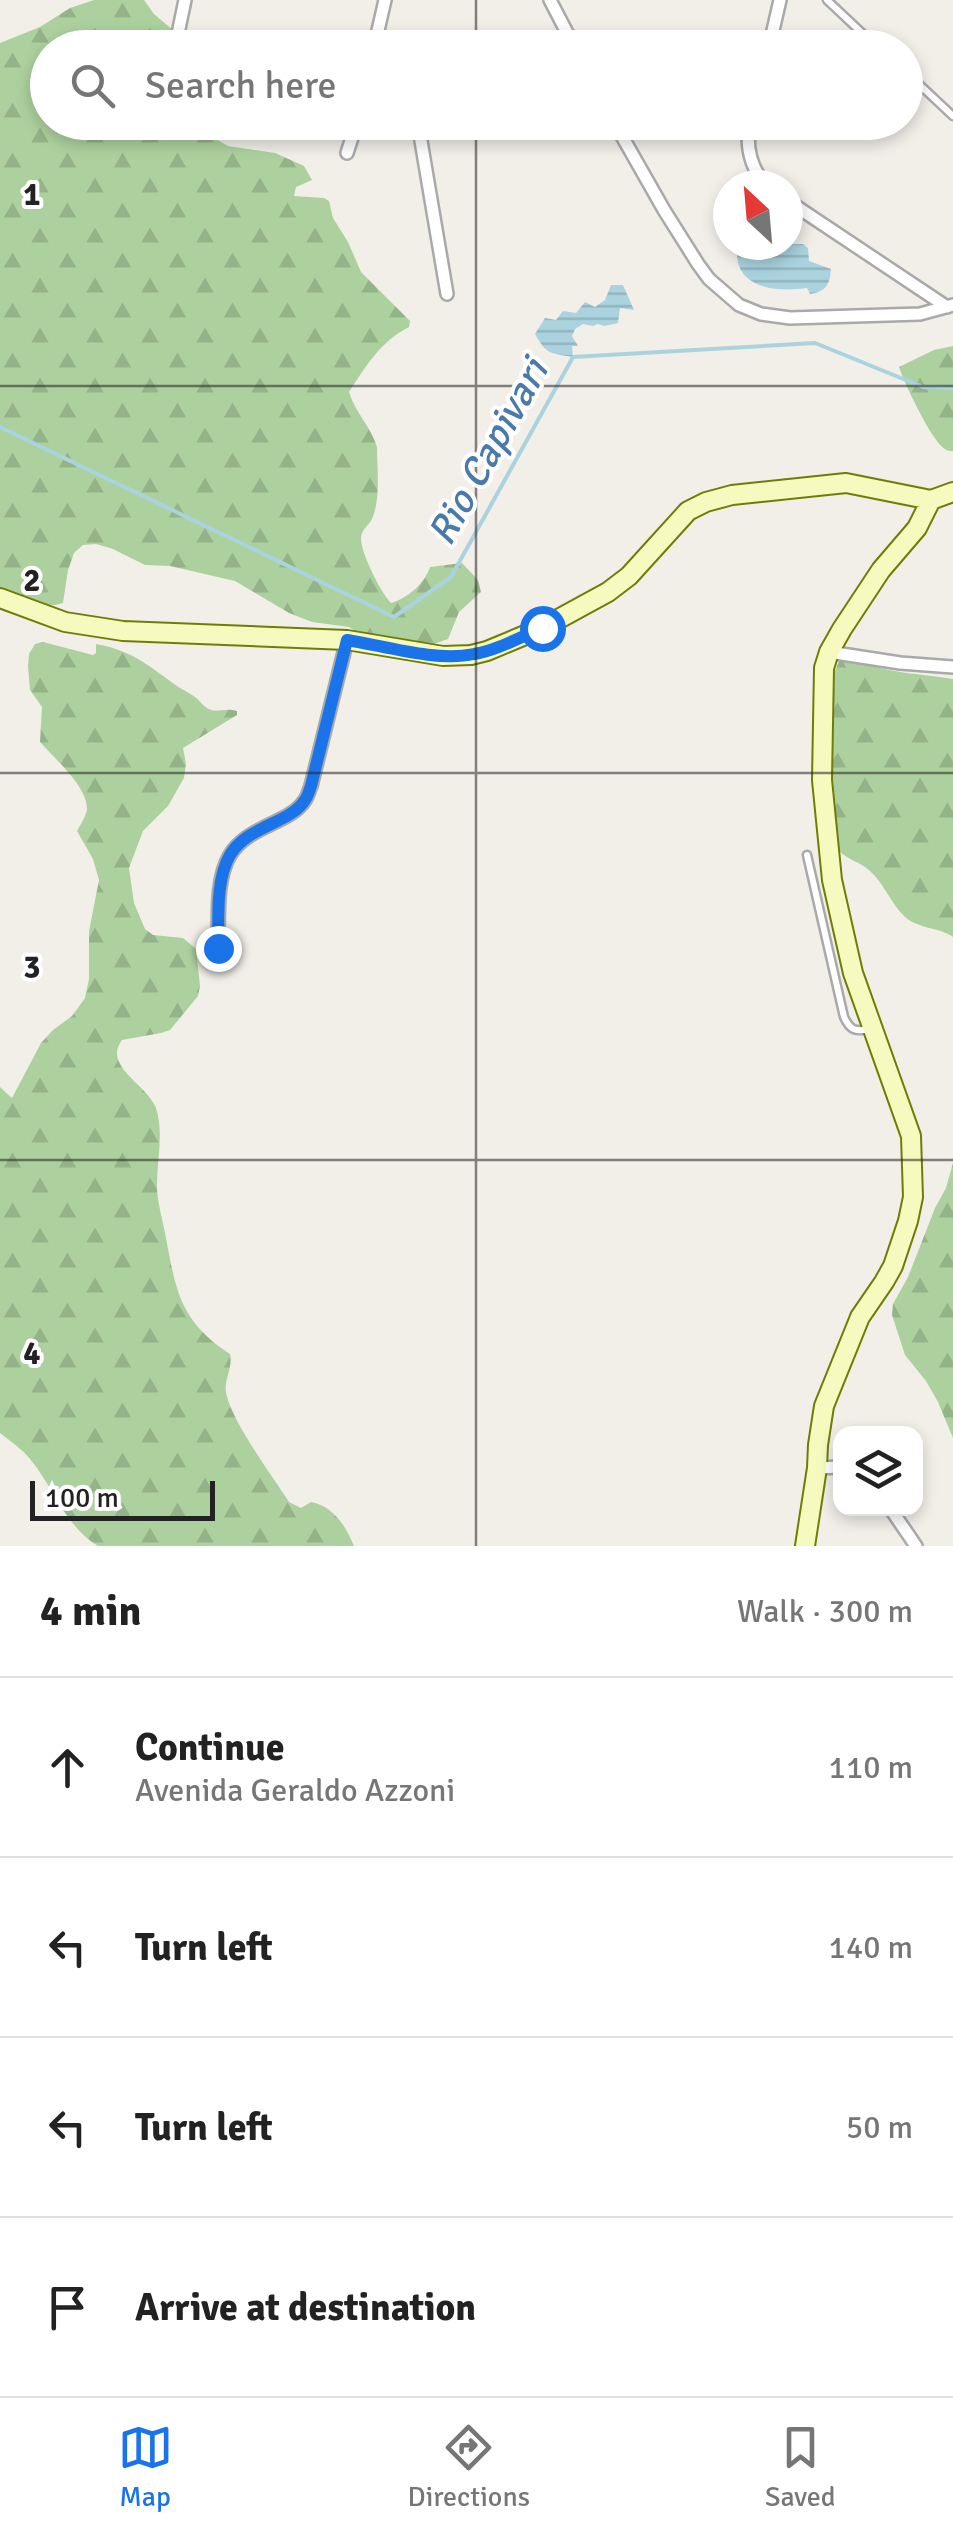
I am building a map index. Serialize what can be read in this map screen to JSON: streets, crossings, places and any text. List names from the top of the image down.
{
  "water": ["Rio Capivari"],
  "scale_bar": "100 m",
  "north": "top left",
  "page": {
    "search": "Search here",
    "scale": "100 m",
    "heading": ["4 min", "Walk · 300 m"],
    "list": [
      ["Continue", "Avenida Geraldo Azzoni", "110 m"],
      ["Turn left", "140 m"],
      ["Turn left", "50 m"],
      "Arrive at destination"
    ],
    "nav": ["Map", "Directions", "Saved"]
  },
  "grid": {
    "rows": [
      "1",
      "2",
      "3",
      "4"
    ]
  }
}
